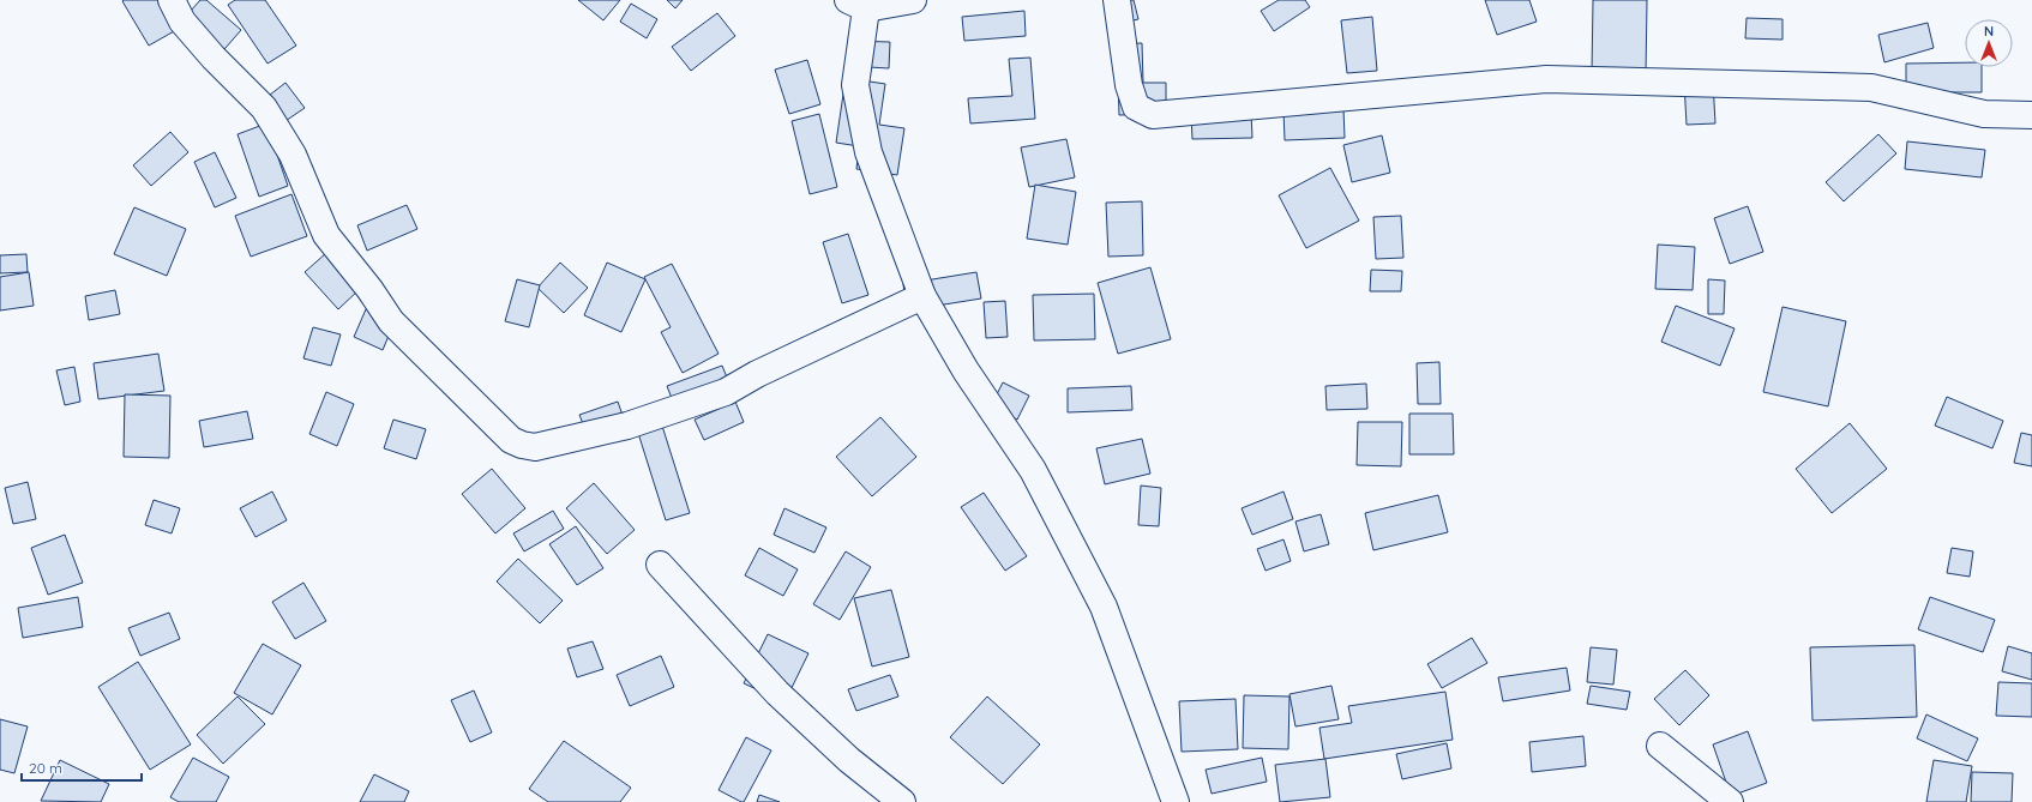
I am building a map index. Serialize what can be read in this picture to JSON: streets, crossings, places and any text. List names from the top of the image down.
{
  "scale_bar": "20 m",
  "north": "top"
}
